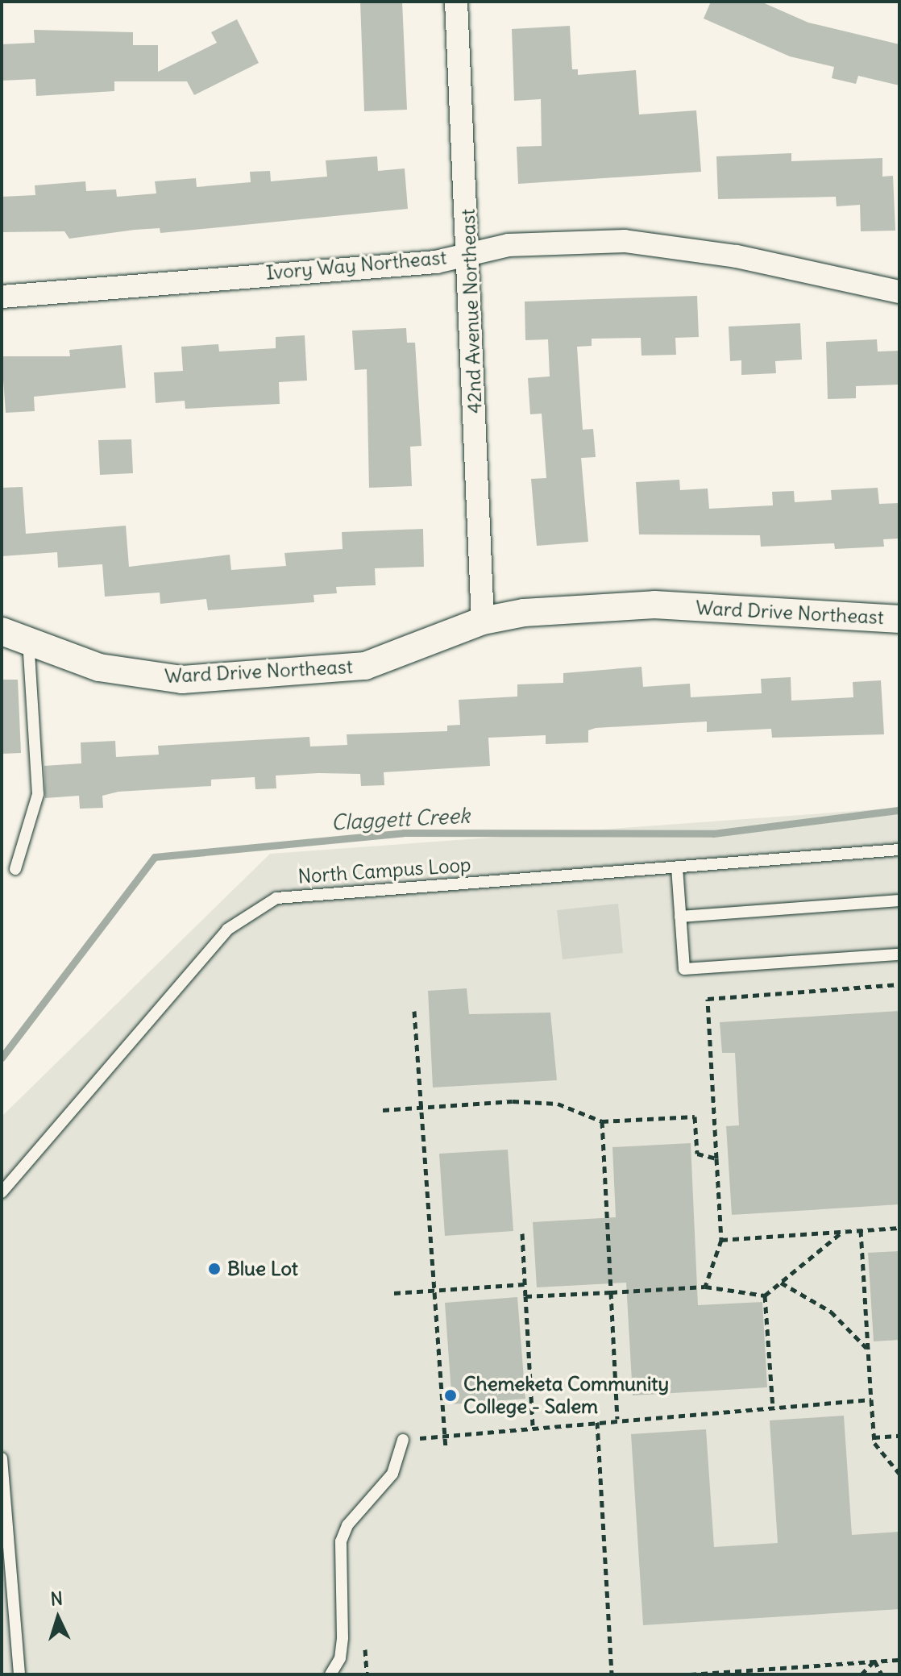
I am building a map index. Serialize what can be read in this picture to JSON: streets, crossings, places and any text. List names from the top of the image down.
{
  "streets": {
    "street": ["Ivory Way Northeast", "42nd Avenue Northeast", "Ward Drive Northeast"],
    "lane": ["North Campus Loop"]
  },
  "crossings": [
    ["Ivory Way Northeast", "42nd Avenue Northeast"],
    ["42nd Avenue Northeast", "Ward Drive Northeast"]
  ],
  "water": ["Claggett Creek"],
  "places": ["Blue Lot", "Chemeketa Community College - Salem"],
  "north": "top"
}
